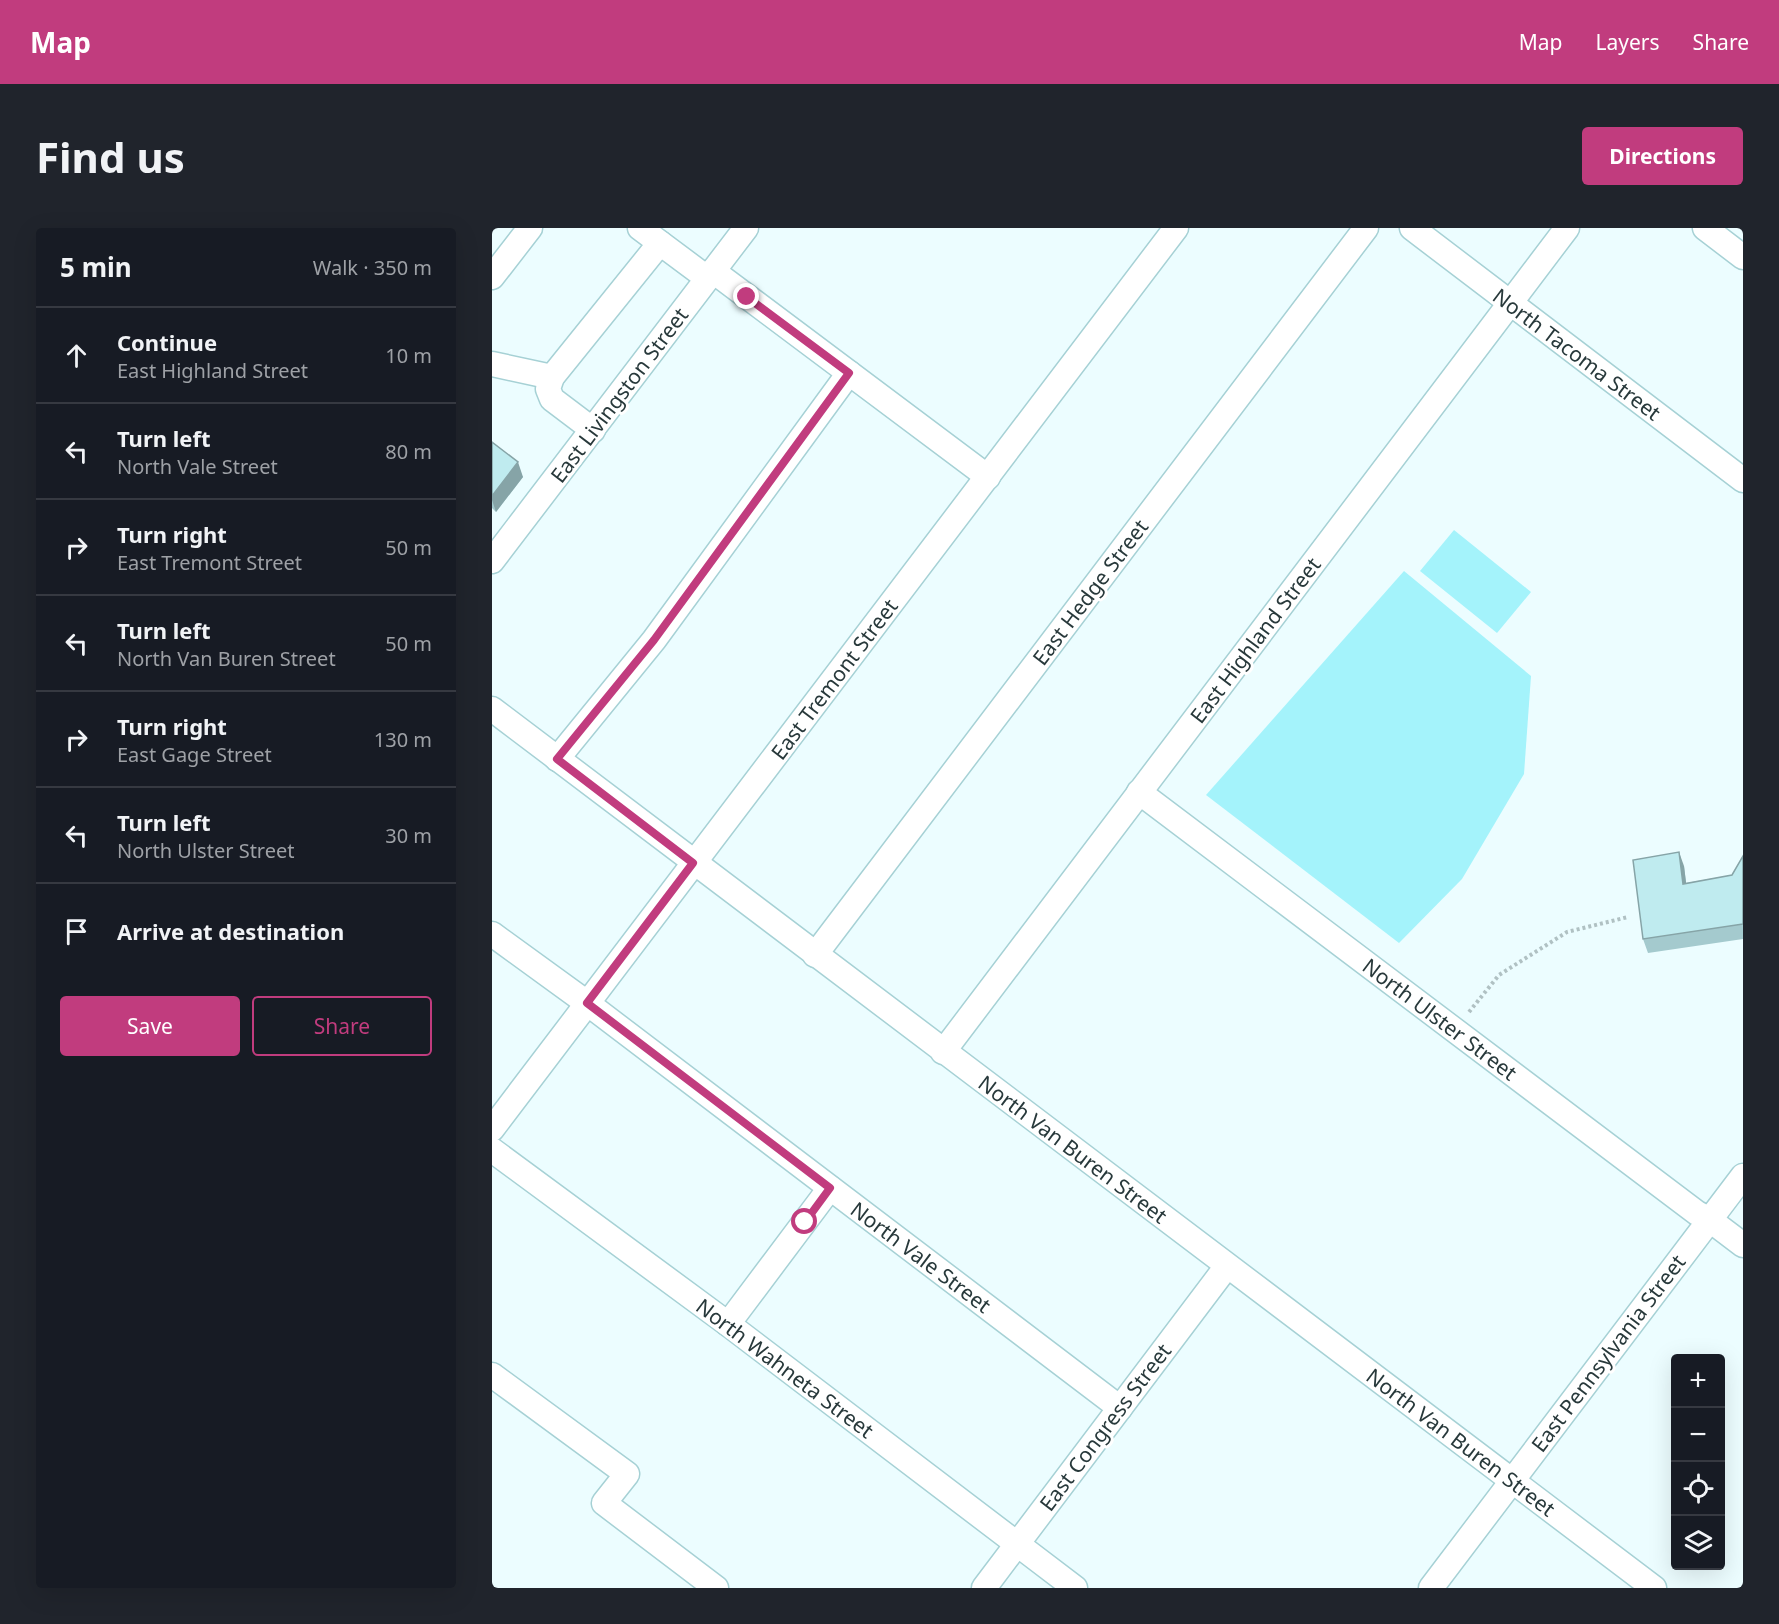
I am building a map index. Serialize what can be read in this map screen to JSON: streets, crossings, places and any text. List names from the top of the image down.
{
  "streets": {
    "street": [
      "North Tacoma Street",
      "East Livingston Street",
      "East Hedge Street",
      "East Highland Street",
      "East Tremont Street",
      "North Ulster Street",
      "North Van Buren Street",
      "North Vale Street",
      "East Pennsylvania Street",
      "North Wahneta Street",
      "East Congress Street"
    ]
  },
  "crossings": [
    ["North Tacoma Street", "East Highland Street"],
    ["East Hedge Street", "North Van Buren Street"],
    ["East Highland Street", "North Ulster Street"],
    ["East Highland Street", "North Van Buren Street"],
    ["East Tremont Street", "North Van Buren Street"],
    ["East Tremont Street", "North Vale Street"],
    ["North Ulster Street", "East Pennsylvania Street"],
    ["North Van Buren Street", "East Pennsylvania Street"],
    ["North Van Buren Street", "East Congress Street"],
    ["North Vale Street", "East Congress Street"],
    ["North Wahneta Street", "East Congress Street"]
  ],
  "page": {
    "header": "Map",
    "nav": ["Map", "Layers", "Share"],
    "buttons": [
      "Directions",
      ["Save", "Share"]
    ],
    "title": "Find us",
    "heading": ["5 min", "Walk · 350 m"],
    "list": [
      ["Continue", "East Highland Street", "10 m"],
      ["Turn left", "North Vale Street", "80 m"],
      ["Turn right", "East Tremont Street", "50 m"],
      ["Turn left", "North Van Buren Street", "50 m"],
      ["Turn right", "East Gage Street", "130 m"],
      ["Turn left", "North Ulster Street", "30 m"],
      "Arrive at destination"
    ],
    "map_buttons": ["+", "−"]
  }
}
